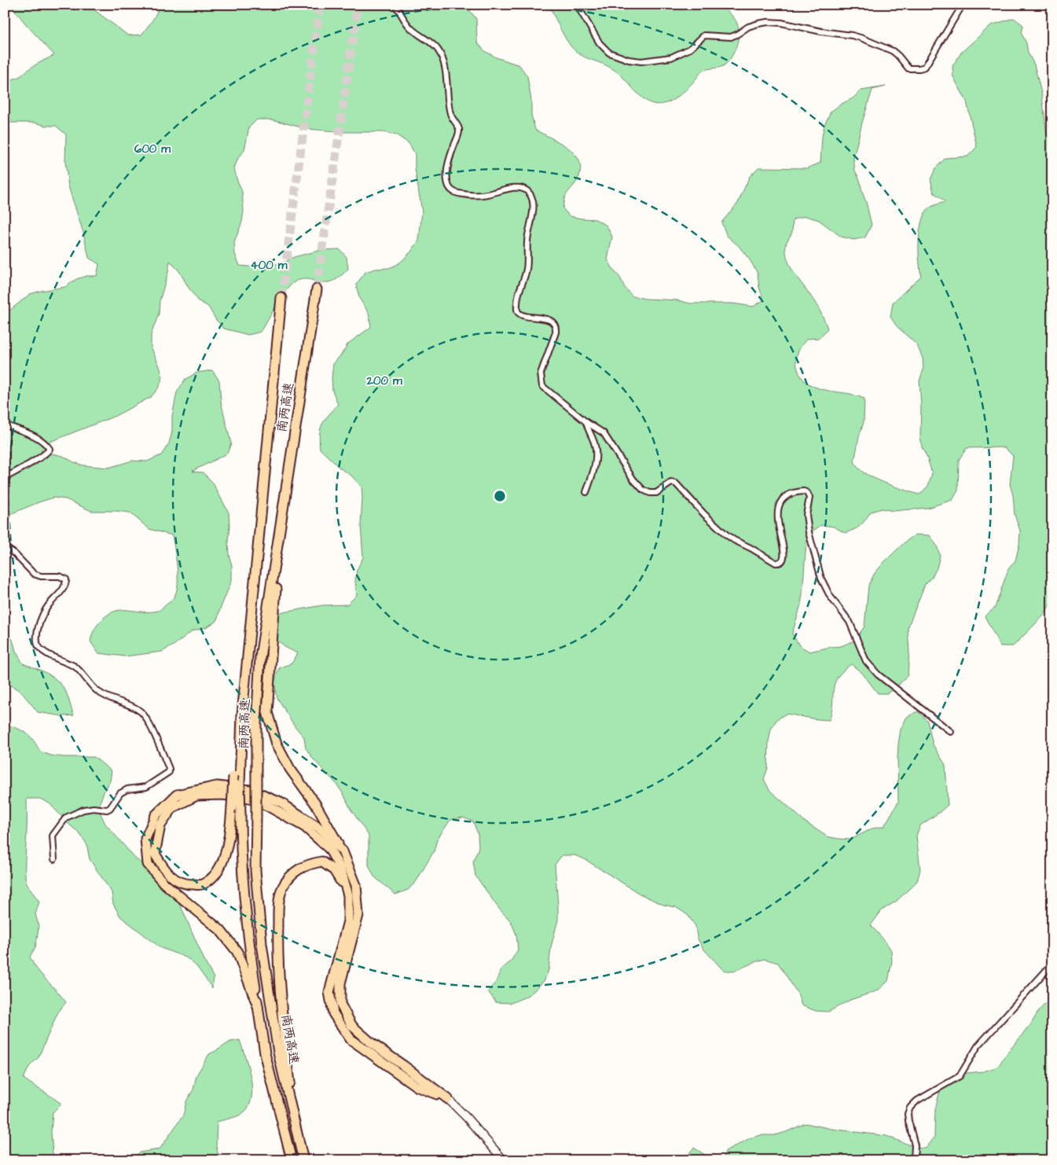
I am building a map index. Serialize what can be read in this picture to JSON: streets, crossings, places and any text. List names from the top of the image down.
{
  "streets": {
    "highway": ["南两高速"]
  },
  "rings": ["600 m", "400 m", "200 m"]
}
